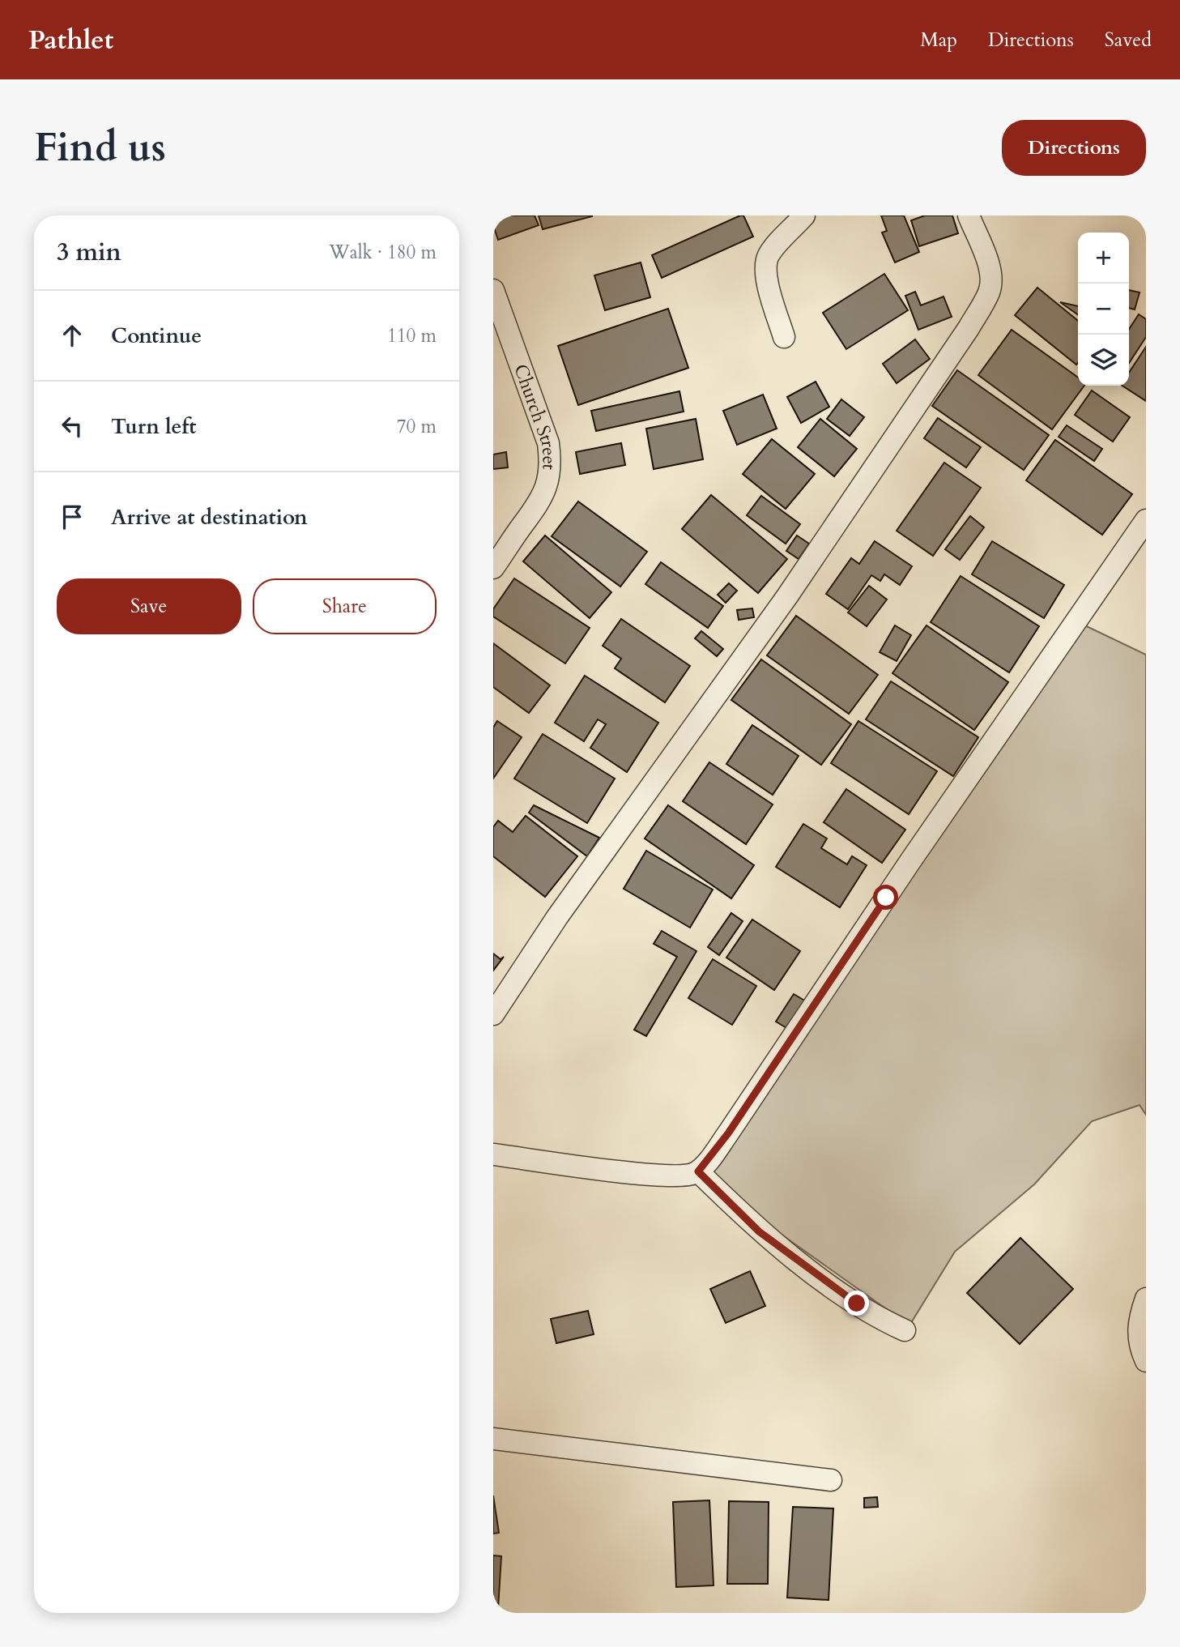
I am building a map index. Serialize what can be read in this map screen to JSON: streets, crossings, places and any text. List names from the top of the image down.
{
  "streets": {
    "street": ["Church Street"]
  },
  "page": {
    "header": "Pathlet",
    "nav": ["Map", "Directions", "Saved"],
    "buttons": [
      "Directions",
      ["Save", "Share"]
    ],
    "title": "Find us",
    "heading": ["3 min", "Walk · 180 m"],
    "map_buttons": ["+", "−"],
    "list": [
      ["Continue", "110 m"],
      ["Turn left", "70 m"],
      "Arrive at destination"
    ]
  }
}
